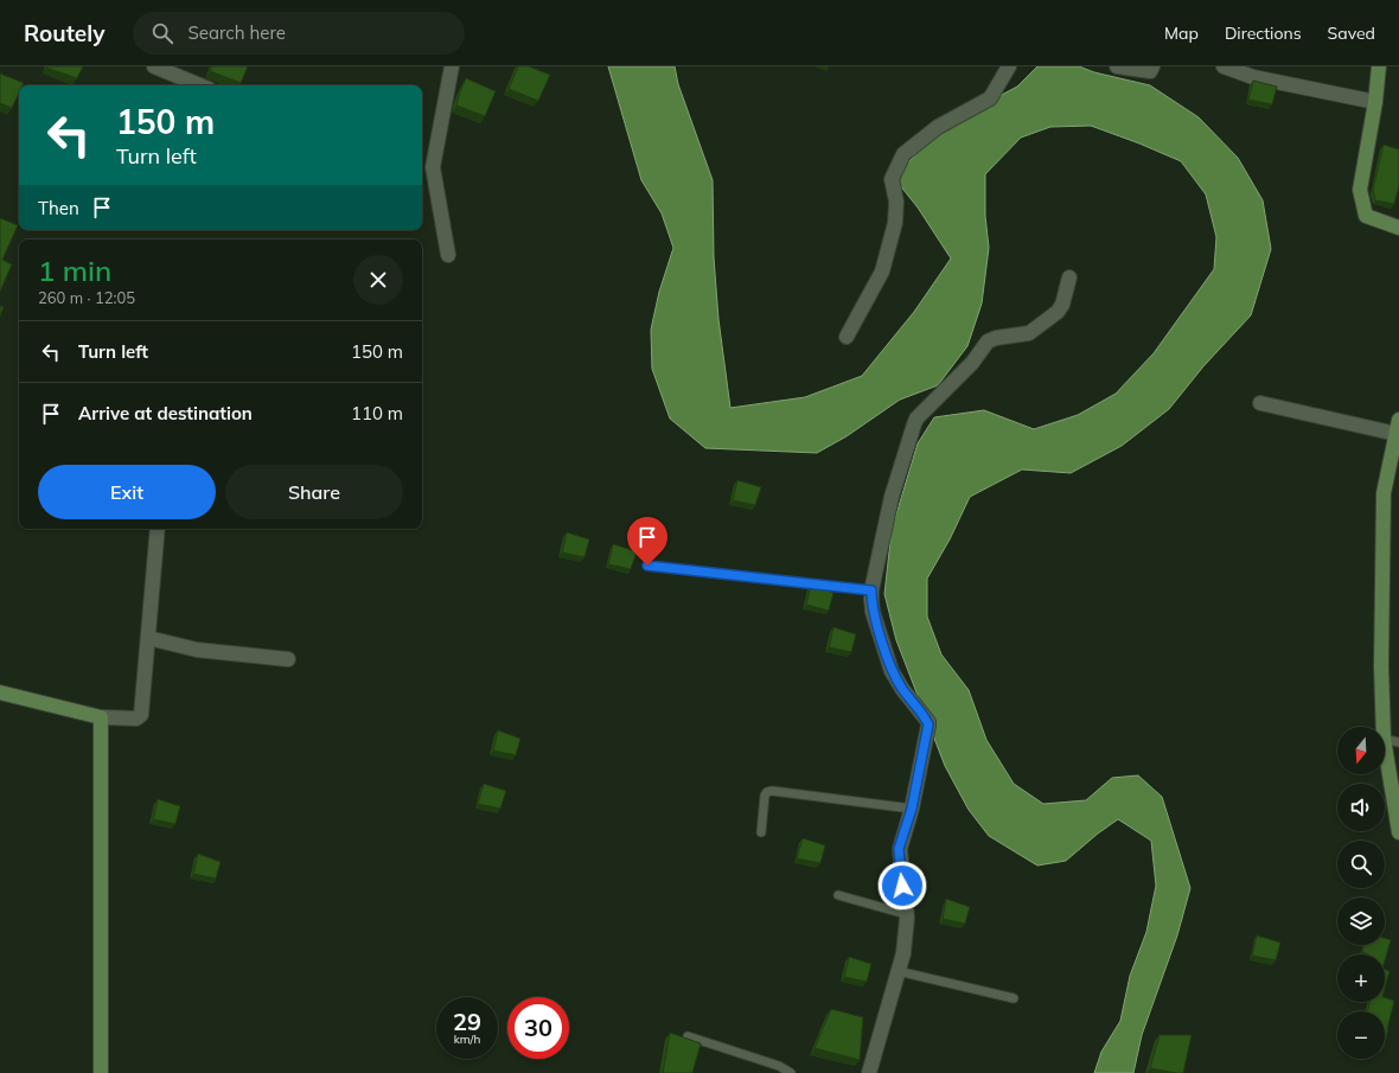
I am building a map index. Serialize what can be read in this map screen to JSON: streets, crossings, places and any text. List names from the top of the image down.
{
  "north": "bottom",
  "page": {
    "header": "Routely",
    "search": "Search here",
    "nav": ["Map", "Directions", "Saved"],
    "turn": ["150 m", "Turn left"],
    "then": "Then",
    "heading": ["1 min", "260 m · 12:05"],
    "list": [
      {
        "name": "Turn left",
        "value": "150 m"
      },
      {
        "name": "Arrive at destination",
        "value": "110 m"
      }
    ],
    "buttons": ["Exit", "Share"],
    "map_buttons": ["+", "−"],
    "speed": "29 km/h",
    "limit": "30"
  }
}
